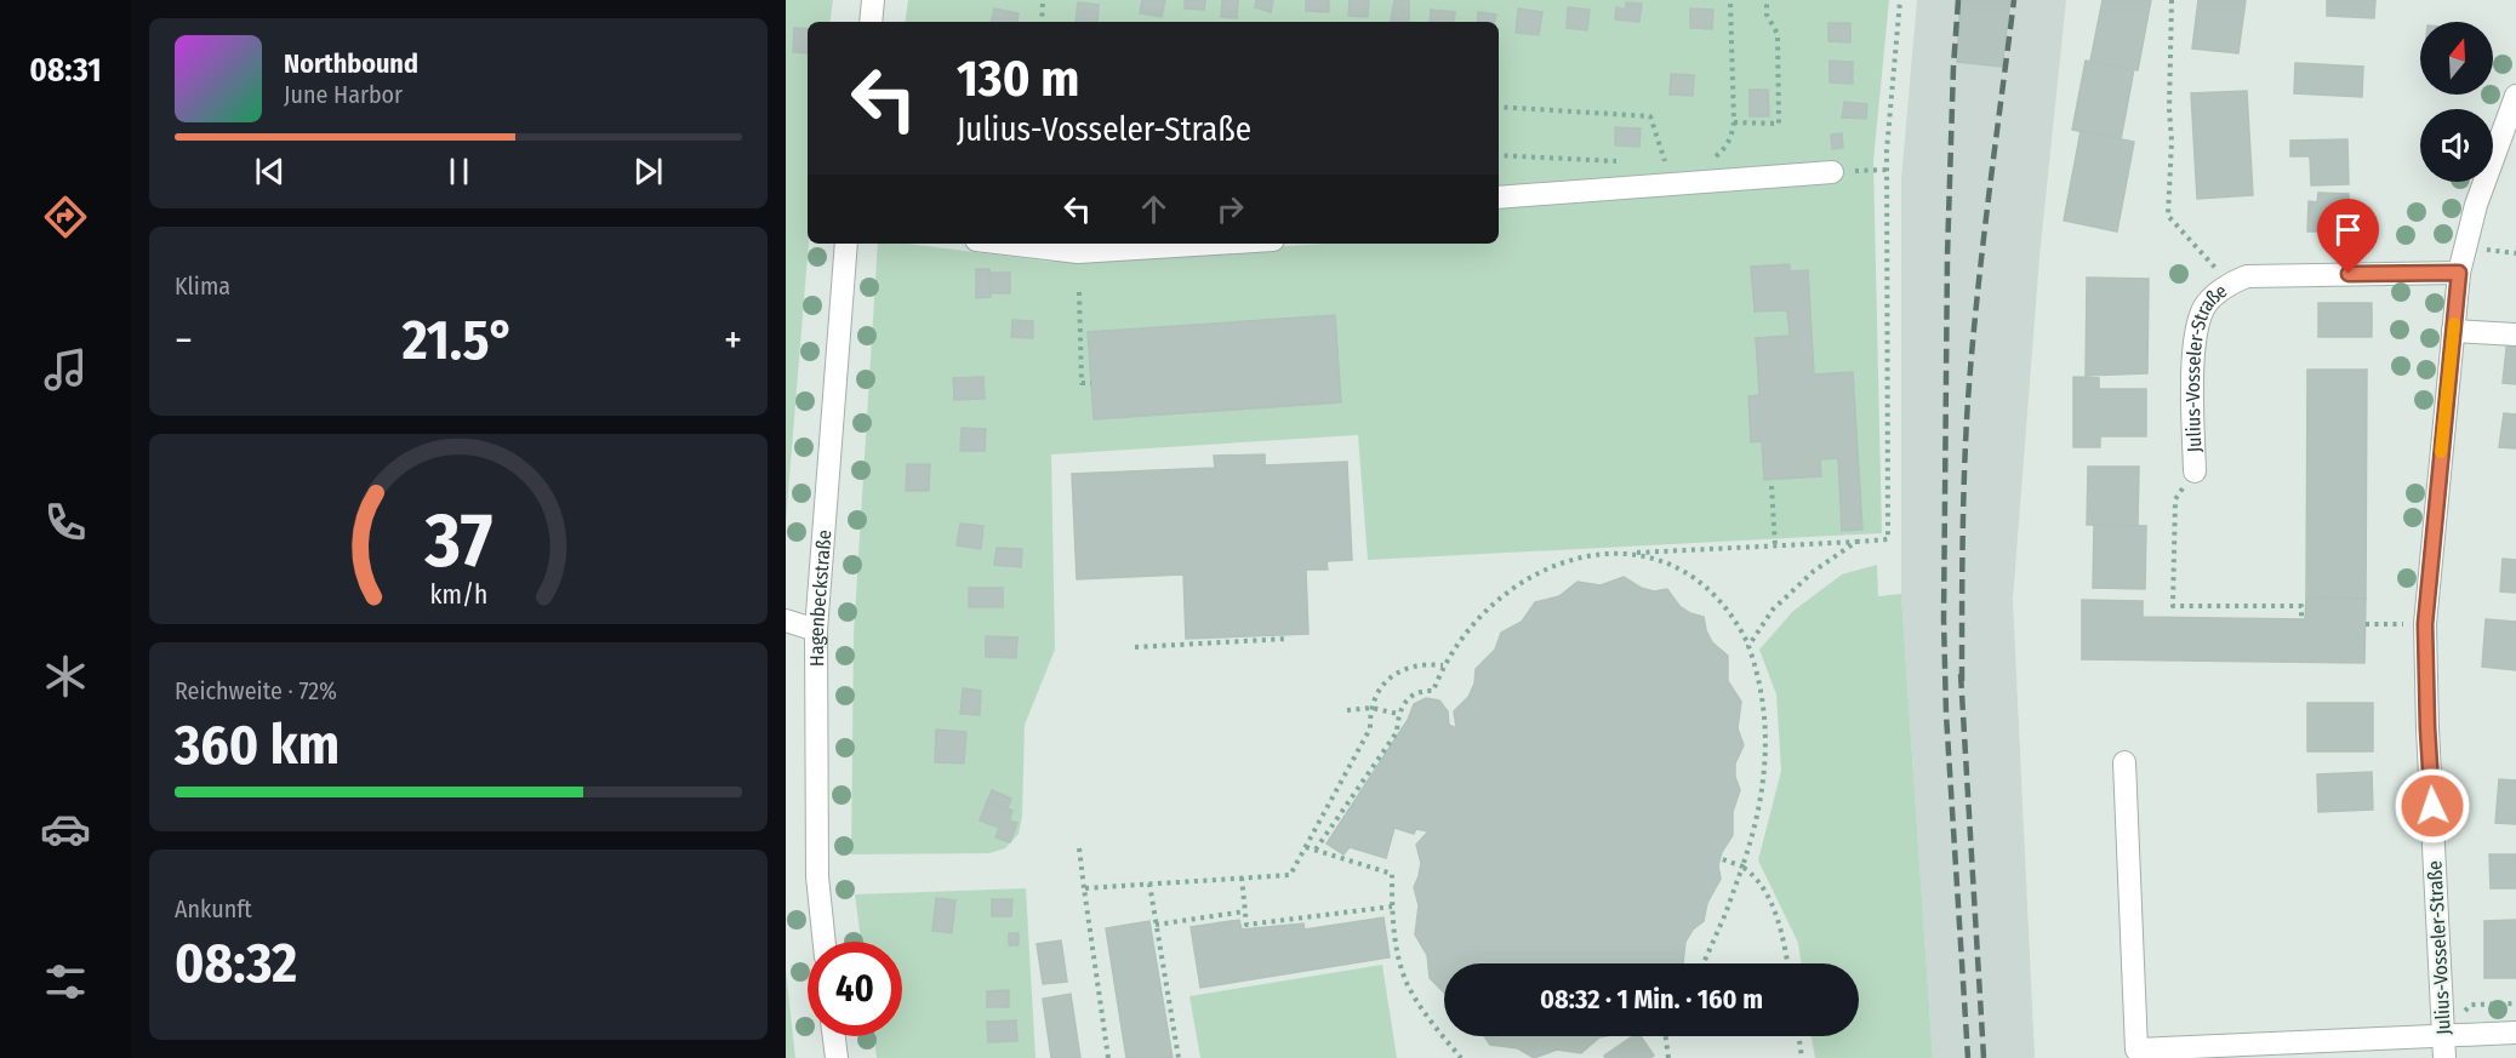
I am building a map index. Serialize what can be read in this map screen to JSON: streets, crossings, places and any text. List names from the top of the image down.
{
  "streets": {
    "street": ["Julius-Vosseler-Straße", "Hagenbeckstraße"]
  },
  "north": "top",
  "page": {
    "tabs": "08:31",
    "turn": ["130 m", "Julius-Vosseler-Straße"],
    "song": ["Northbound", "June Harbor"],
    "tile": [
      "Klima",
      ["Reichweite · 72%", "360 km"],
      ["Ankunft", "08:32"]
    ],
    "heat": ["−", "21.5°", "+"],
    "limit": "40",
    "trip": "08:32 · 1 Min. · 160 m",
    "gauge": ["37", "km/h"]
  }
}
